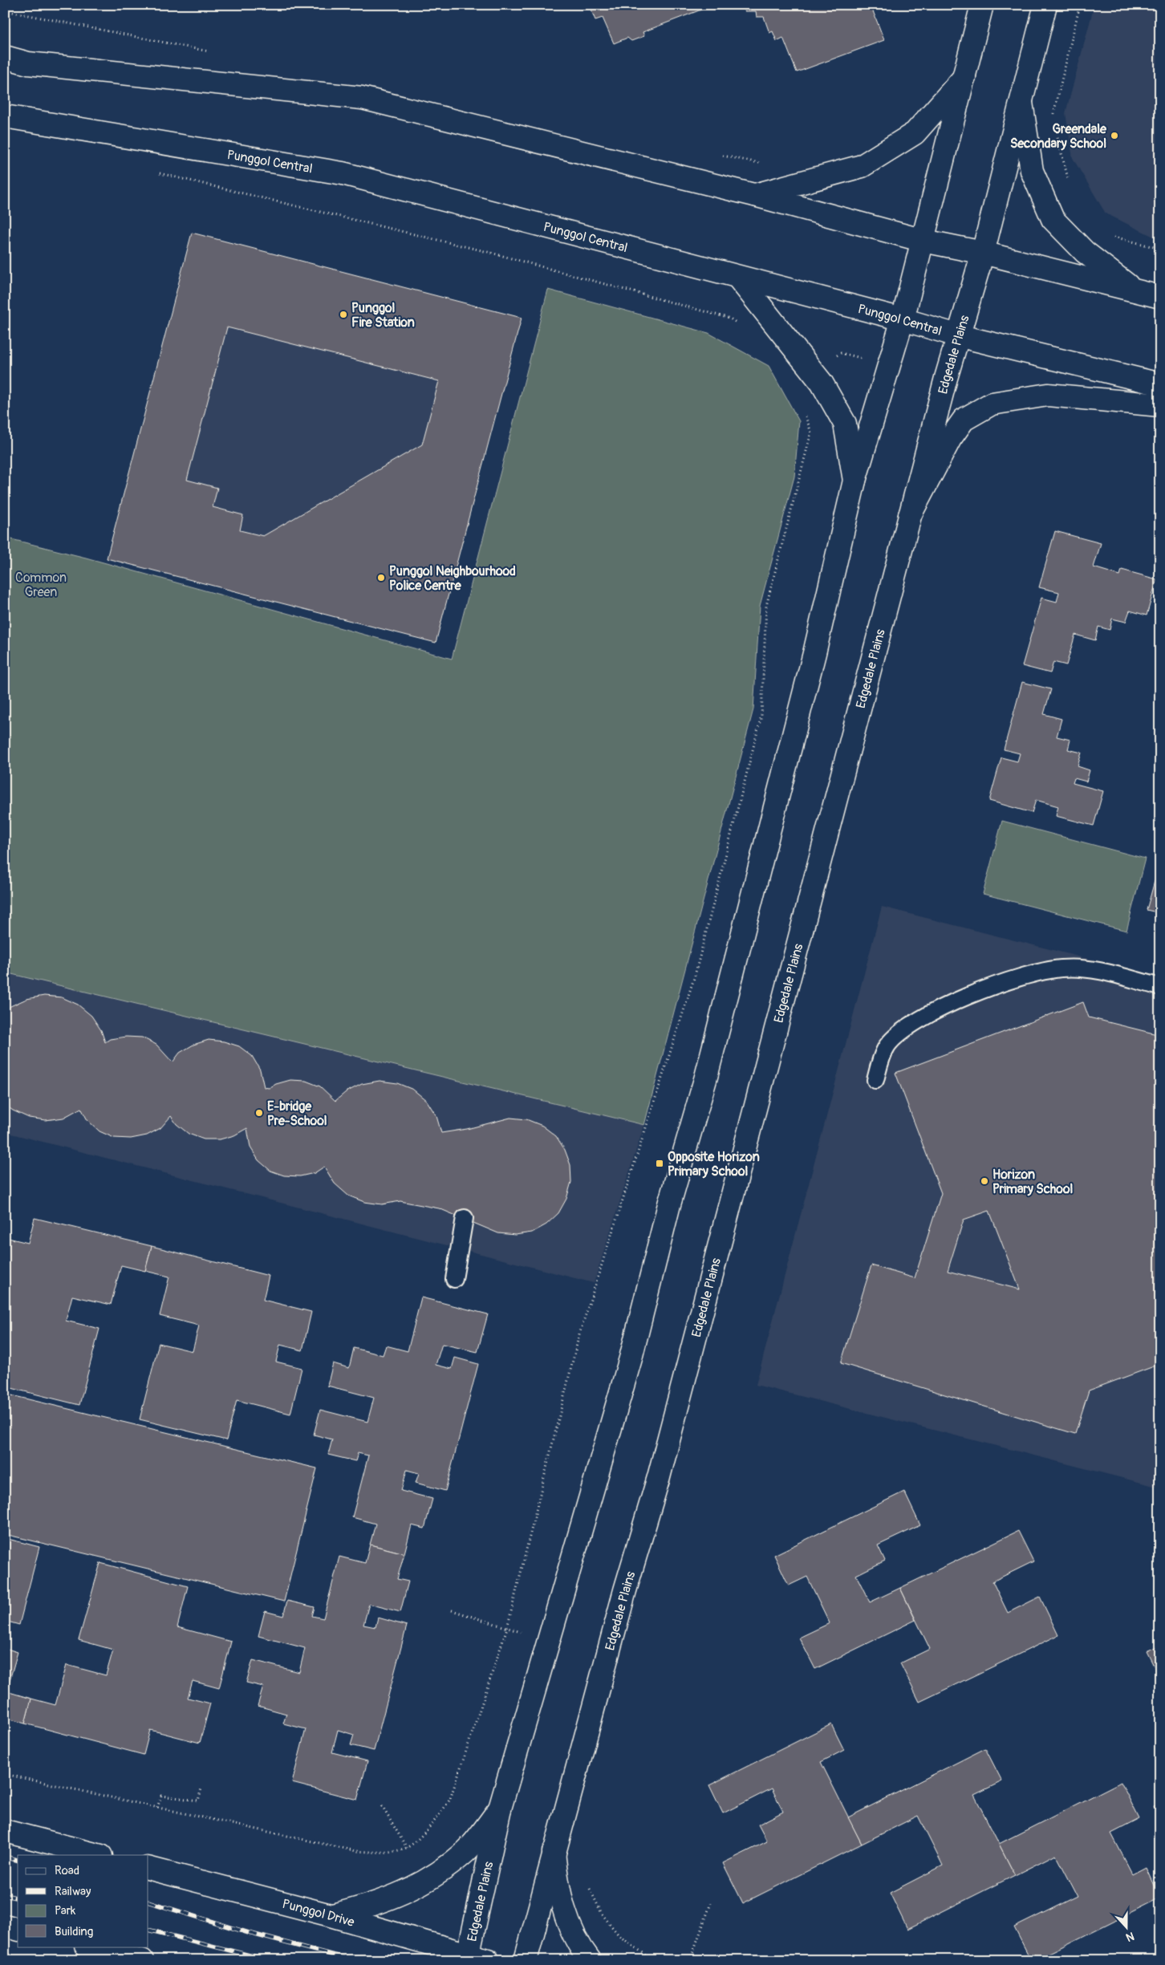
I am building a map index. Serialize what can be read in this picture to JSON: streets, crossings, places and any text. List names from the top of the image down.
{
  "streets": {
    "street": ["Punggol Central", "Edgedale Plains", "Punggol Drive"]
  },
  "crossings": [
    ["Punggol Central", "Edgedale Plains"],
    ["Edgedale Plains", "Punggol Drive"]
  ],
  "parks": ["Common Green"],
  "places": {
    "other": [
      "Greendale Secondary School",
      "Punggol Fire Station",
      "Punggol Neighbourhood Police Centre",
      "E-bridge Pre-School",
      "Horizon Primary School"
    ],
    "transit": ["Opposite Horizon Primary School"]
  },
  "legend": [
    "Road",
    "Railway",
    "Park",
    "Building"
  ],
  "north": "bottom"
}
